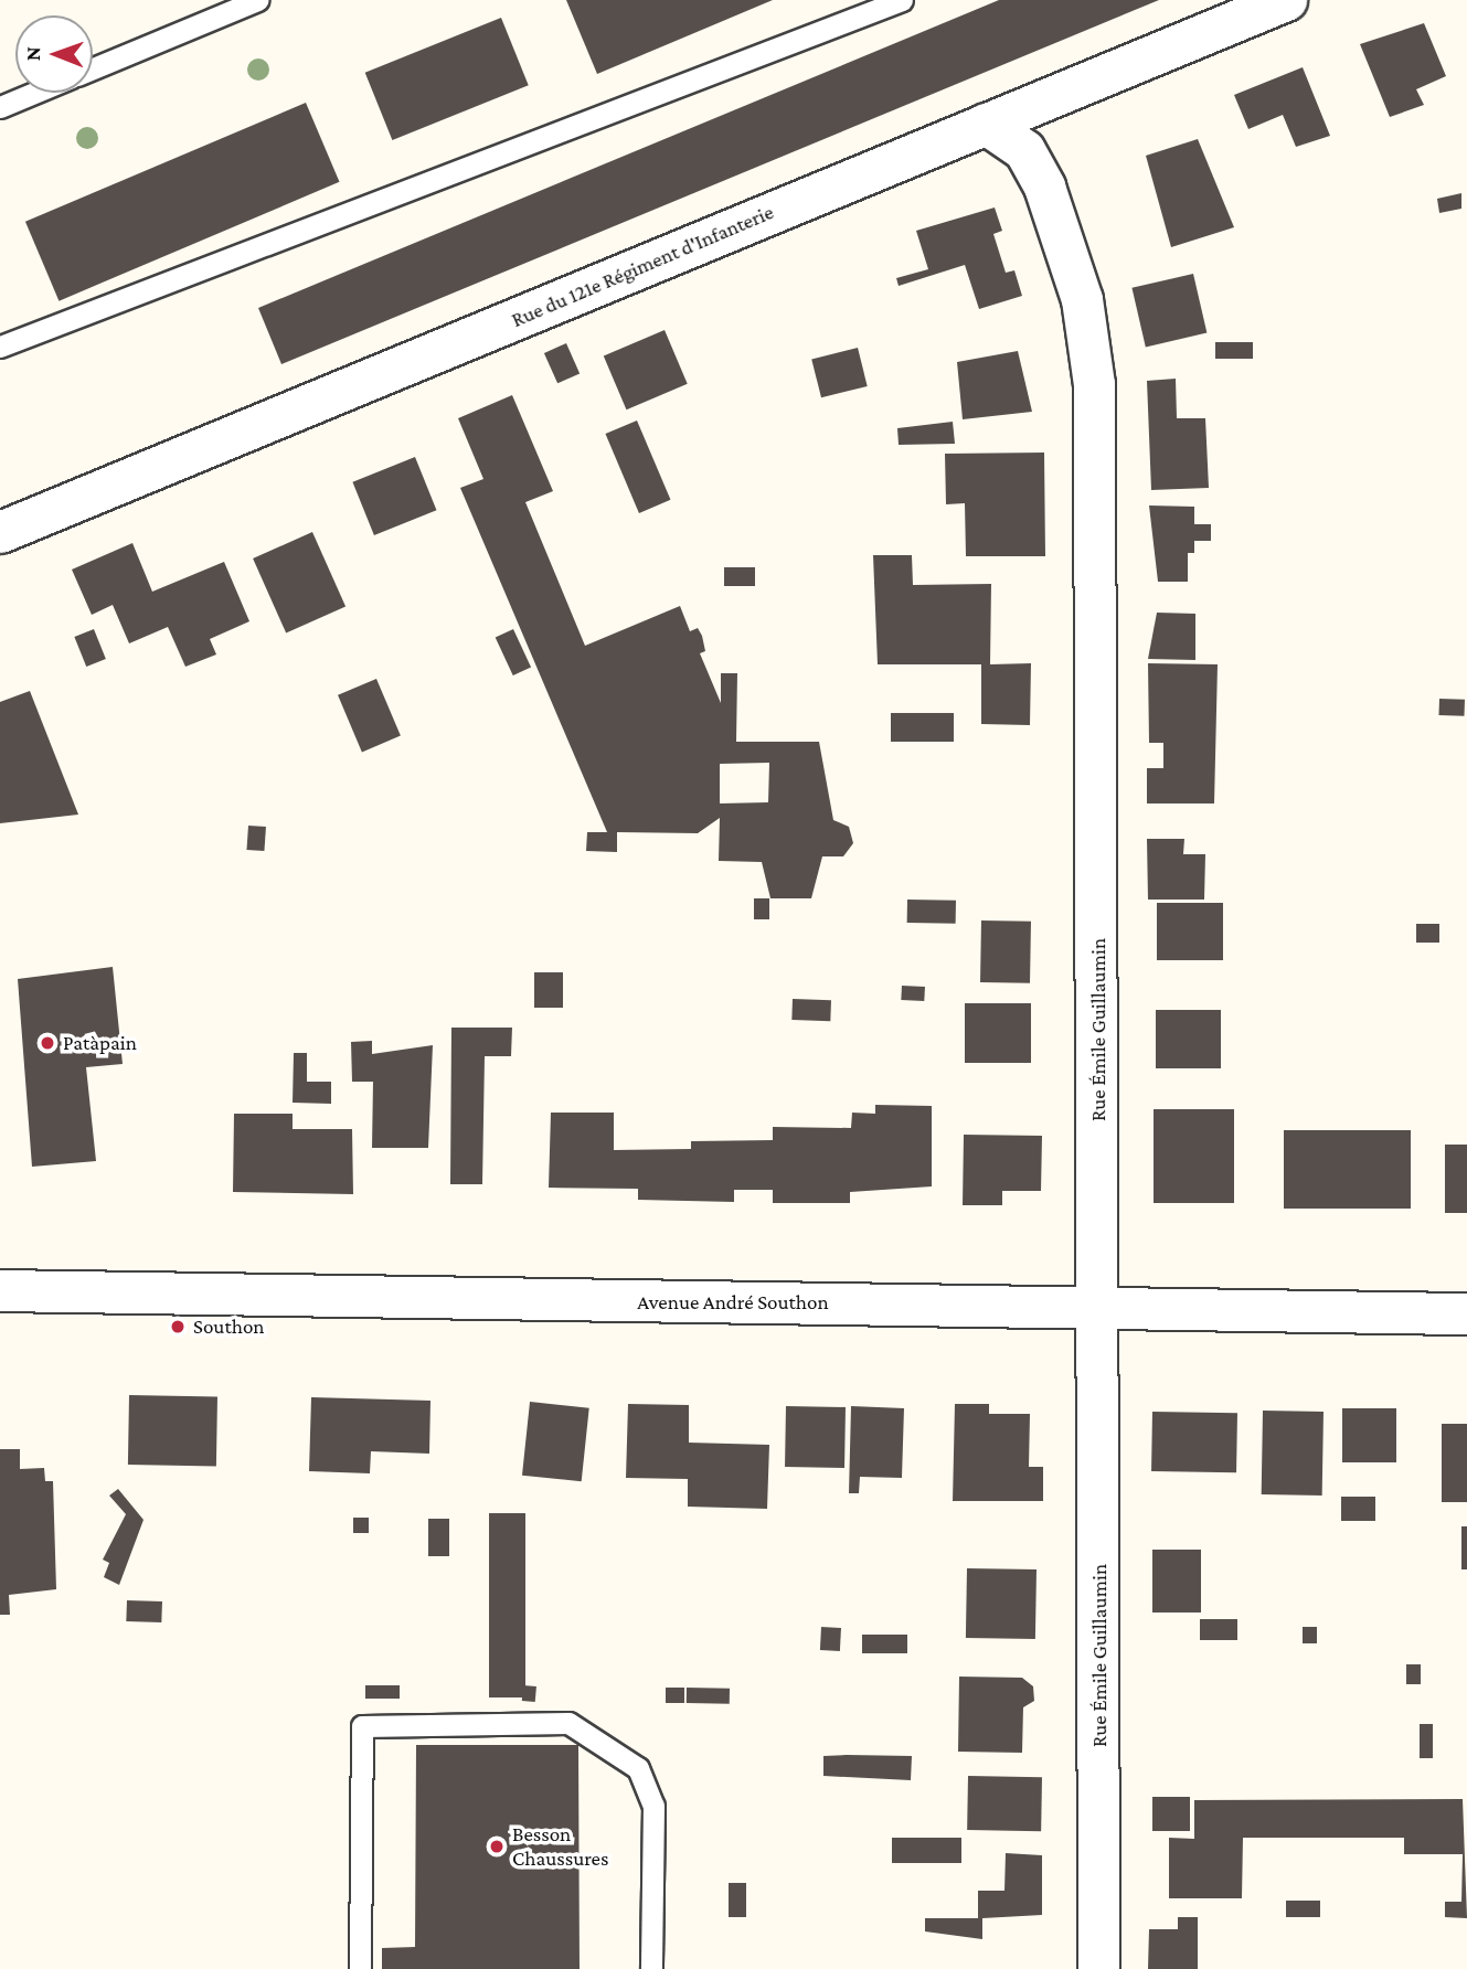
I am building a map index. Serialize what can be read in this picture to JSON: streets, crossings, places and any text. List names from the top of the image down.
{
  "streets": {
    "street": ["Rue du 121e Régiment d'Infanterie", "Rue Émile Guillaumin", "Avenue André Southon"]
  },
  "crossings": [
    ["Rue du 121e Régiment d'Infanterie", "Rue Émile Guillaumin"],
    ["Rue Émile Guillaumin", "Avenue André Southon"]
  ],
  "places": ["Patàpain", "Southon", "Besson Chaussures"],
  "north": "left"
}
